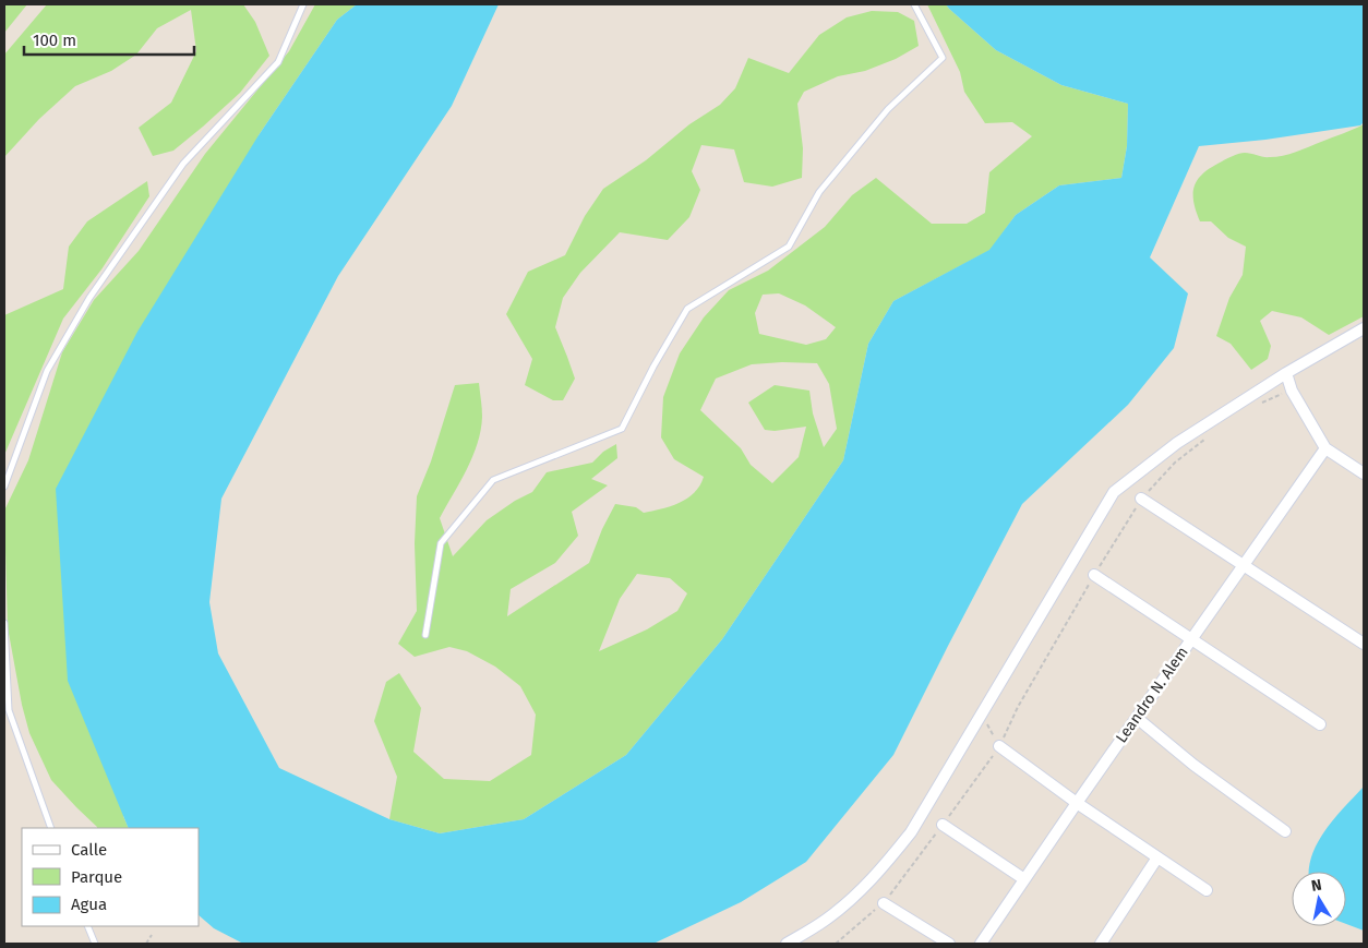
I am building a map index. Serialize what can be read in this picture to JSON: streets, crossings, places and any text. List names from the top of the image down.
{
  "streets": {
    "street": ["Leandro N. Alem"]
  },
  "legend": ["Calle", "Parque", "Agua"],
  "scale_bar": "100 m",
  "north": "top"
}
